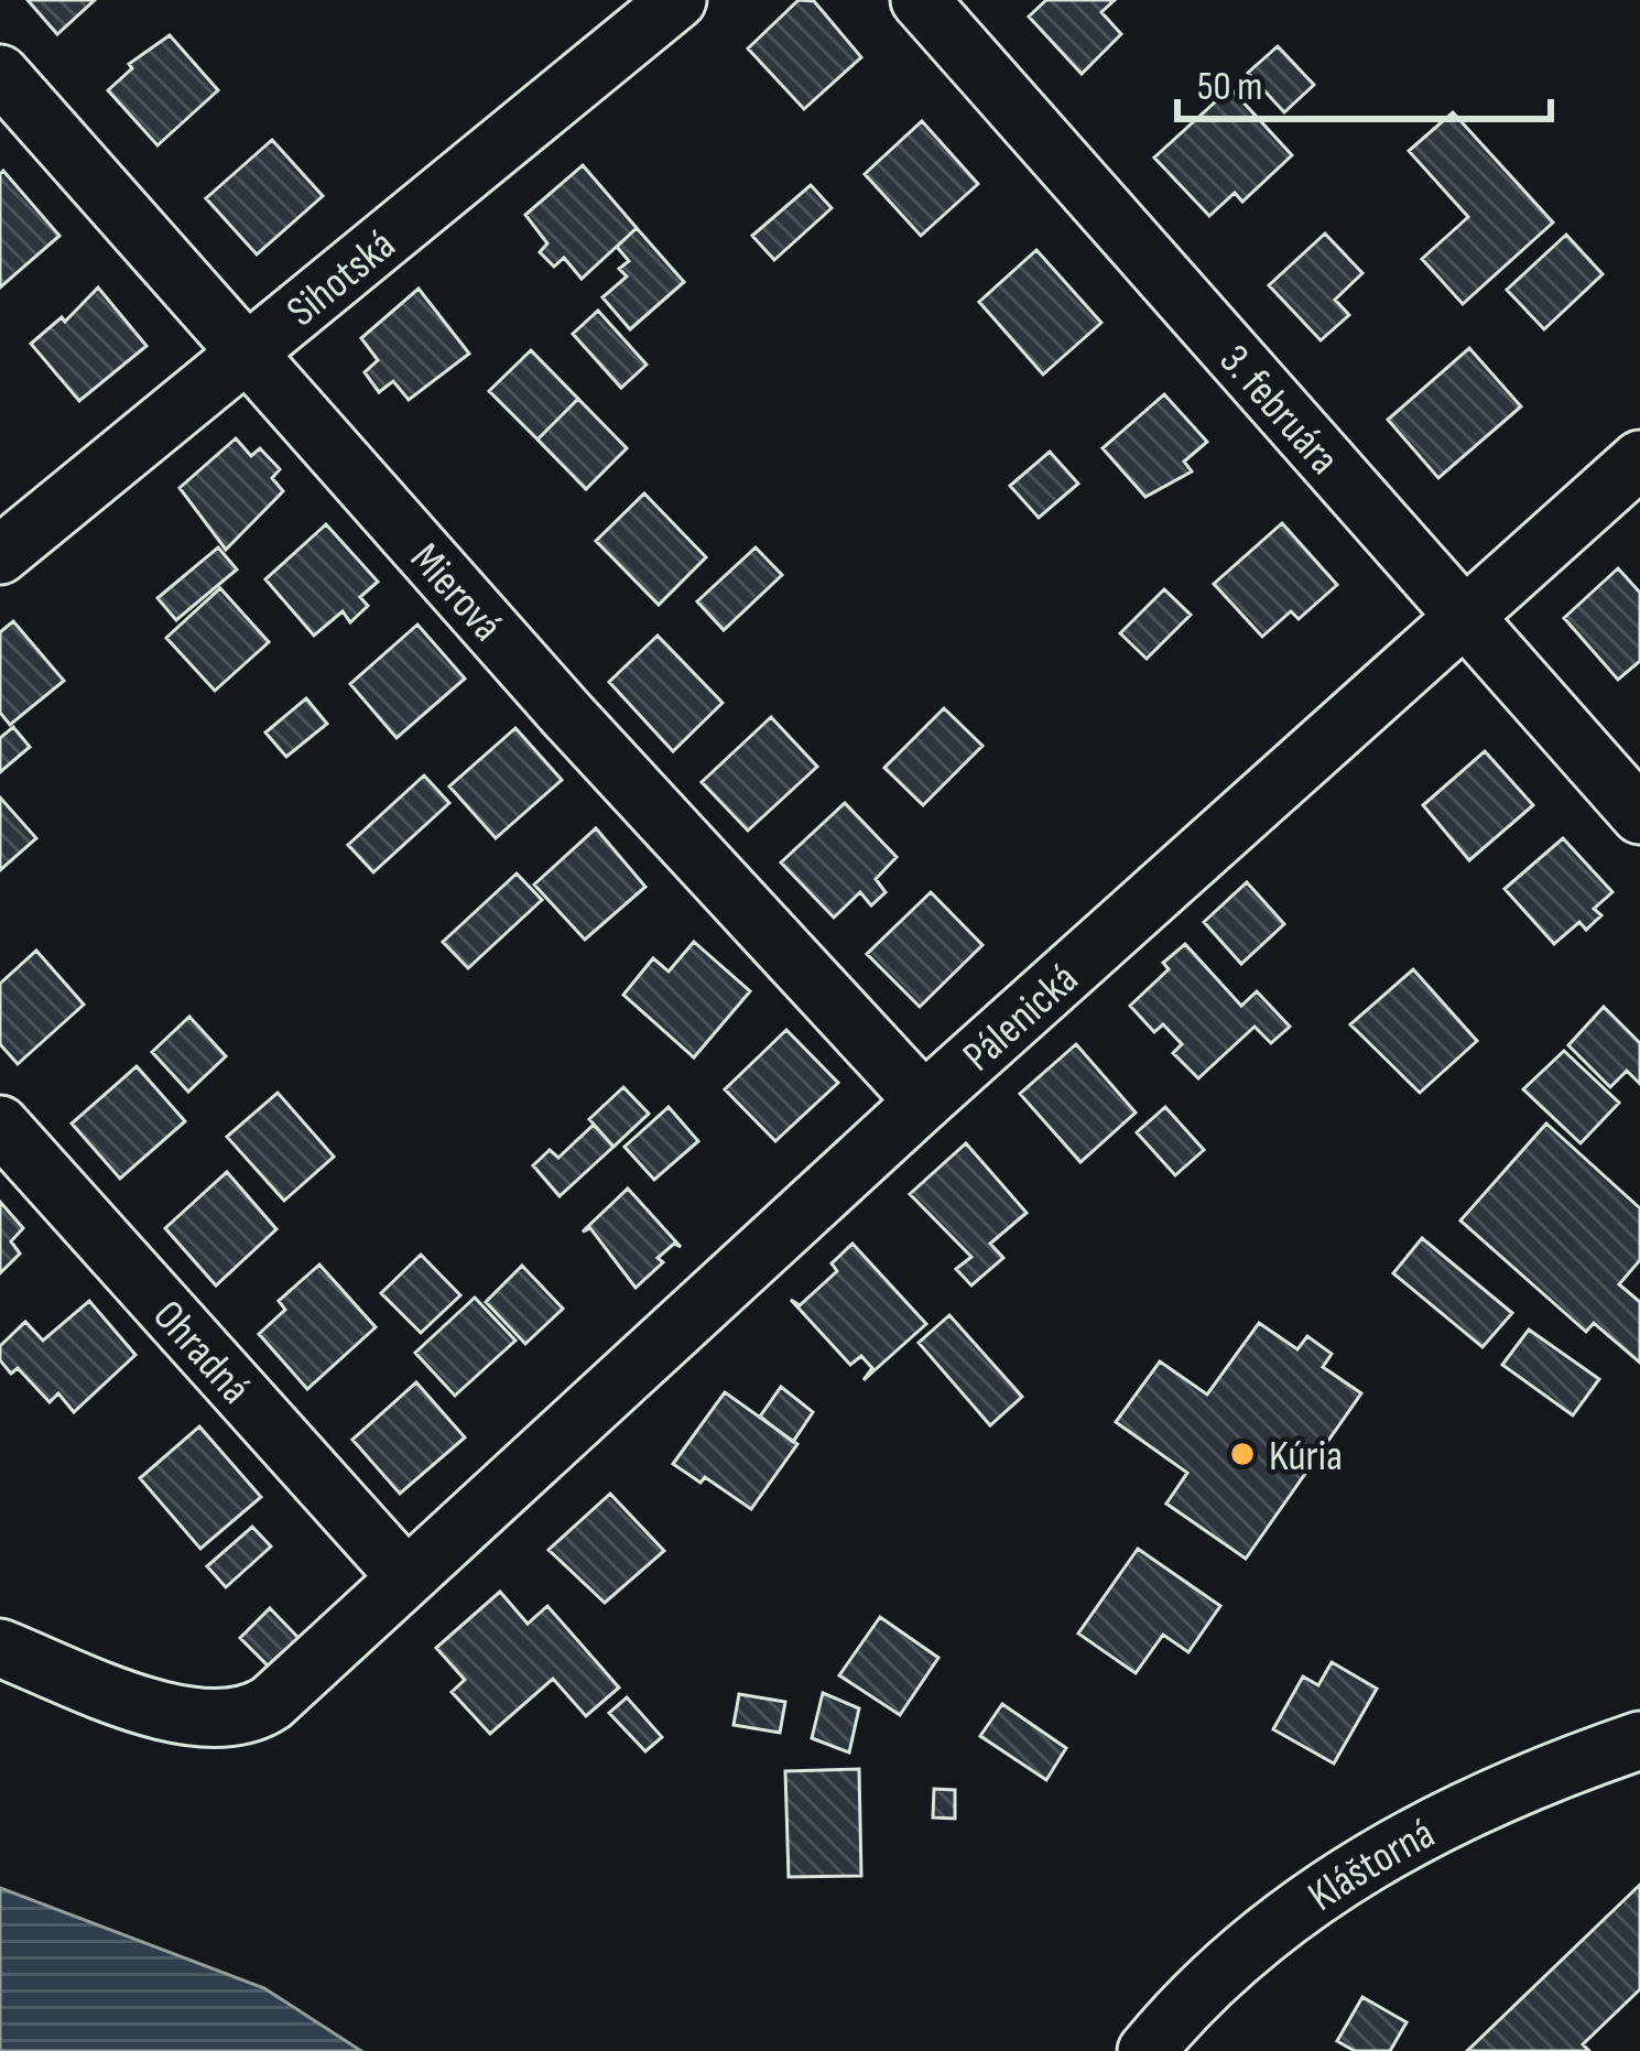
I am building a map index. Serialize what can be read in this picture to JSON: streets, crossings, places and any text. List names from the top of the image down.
{
  "streets": {
    "street": [
      "Sihotská",
      "3. februára",
      "Mierová",
      "Pálenická",
      "Ohradná",
      "Kláštorná"
    ]
  },
  "crossings": [
    ["Sihotská", "Mierová"],
    ["3. februára", "Pálenická"],
    ["Mierová", "Pálenická"],
    ["Pálenická", "Ohradná"]
  ],
  "places": ["Kúria"],
  "scale_bar": "50 m"
}
